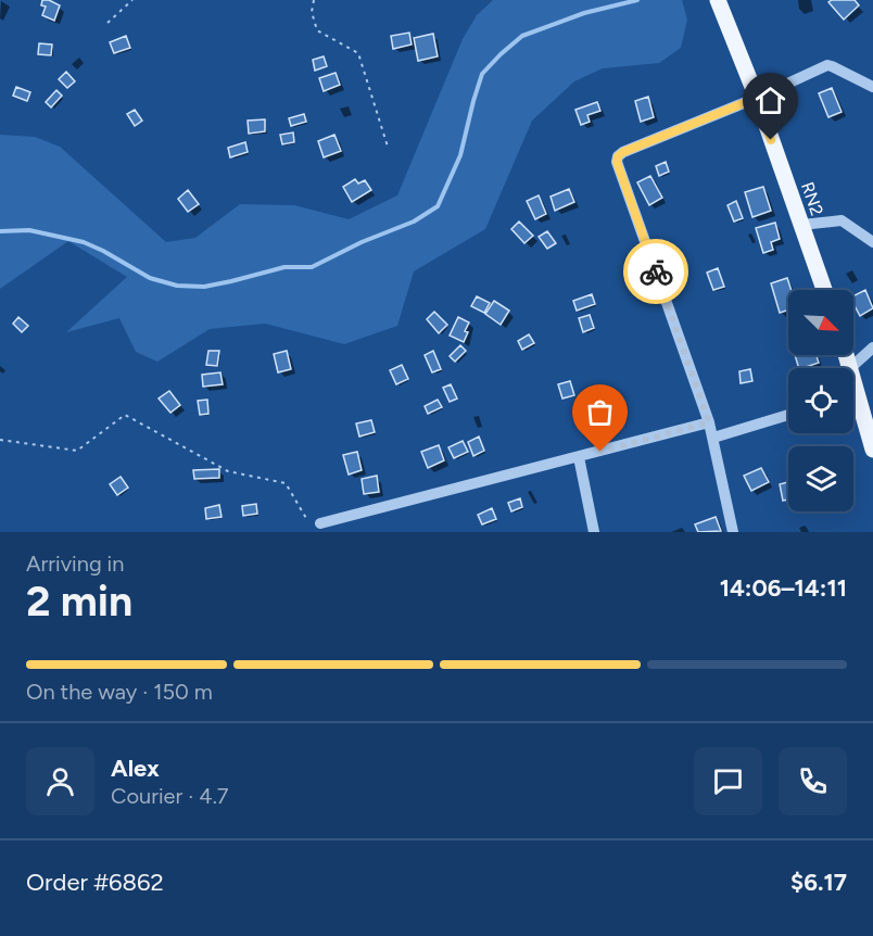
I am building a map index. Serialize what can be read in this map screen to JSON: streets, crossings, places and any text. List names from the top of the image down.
{
  "streets": {
    "main road": ["RN2"]
  },
  "north": "bottom right",
  "page": {
    "heading": ["2 min", "Arriving in", "14:06–14:11"],
    "panel": [
      "Alex",
      "Courier · 4.7",
      "Order #6862",
      "$6.17"
    ],
    "bar": "On the way · 150 m"
  }
}
